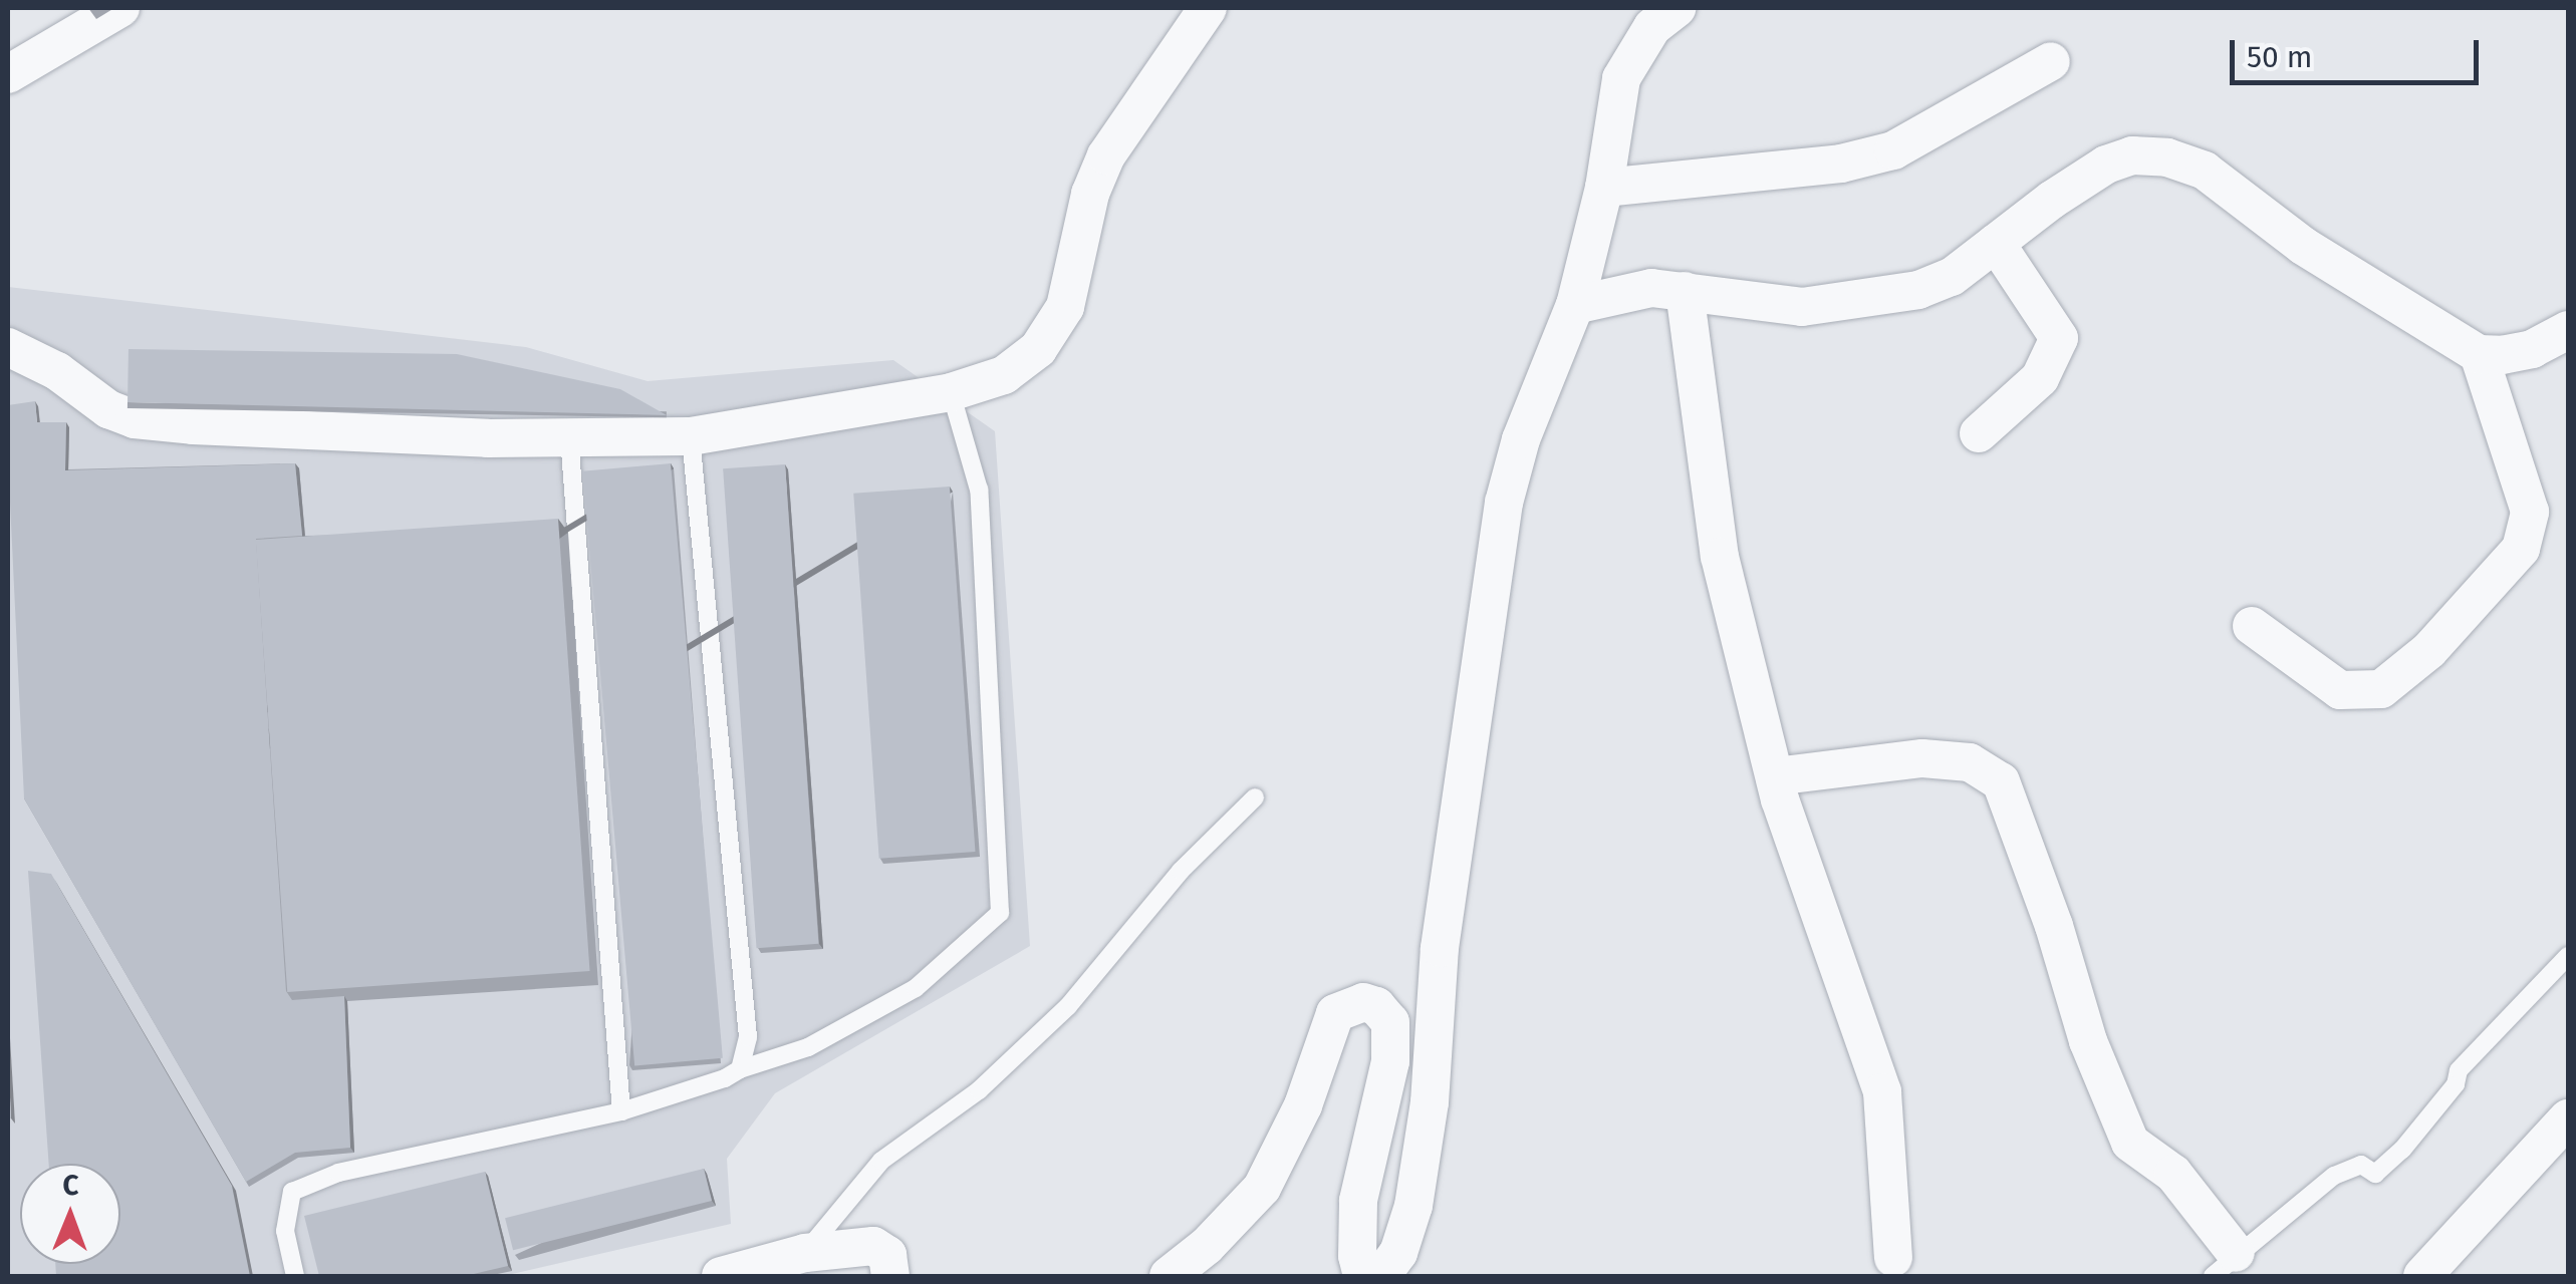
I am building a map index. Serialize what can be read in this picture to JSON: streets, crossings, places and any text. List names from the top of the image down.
{
  "scale_bar": "50 m",
  "north": "top"
}
